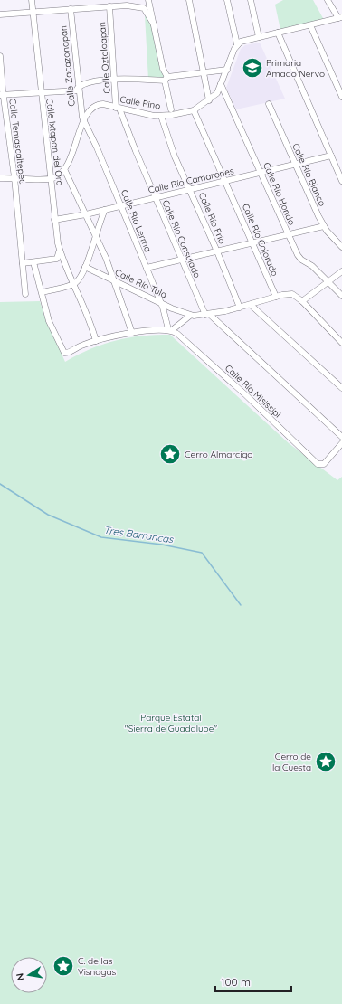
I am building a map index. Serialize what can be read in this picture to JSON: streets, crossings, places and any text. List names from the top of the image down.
{
  "streets": {
    "street": [
      "Calle Oztoloapan",
      "Calle Zacazonapan",
      "Calle Pino",
      "Calle Temascaltepec",
      "Calle Ixtapan del Oro",
      "Calle Río Blanco",
      "Calle Río Camarones",
      "Calle Río Hondo",
      "Calle Río Frío",
      "Calle Río Lerma",
      "Calle Río Consulado",
      "Calle Río Colorado",
      "Calle Río Tula",
      "Calle Río Misissipi"
    ]
  },
  "crossings": [
    ["Calle Oztoloapan", "Calle Pino"],
    ["Calle Oztoloapan", "Calle Río Consulado"],
    ["Calle Zacazonapan", "Calle Pino"],
    ["Calle Zacazonapan", "Calle Río Lerma"],
    ["Calle Pino", "Calle Ixtapan del Oro"],
    ["Calle Pino", "Calle Río Hondo"],
    ["Calle Pino", "Calle Río Frío"],
    ["Calle Pino", "Calle Río Lerma"],
    ["Calle Pino", "Calle Río Consulado"],
    ["Calle Pino", "Calle Río Colorado"],
    ["Calle Ixtapan del Oro", "Calle Río Camarones"],
    ["Calle Río Blanco", "Calle Río Camarones"],
    ["Calle Río Camarones", "Calle Río Hondo"],
    ["Calle Río Camarones", "Calle Río Frío"],
    ["Calle Río Camarones", "Calle Río Lerma"],
    ["Calle Río Camarones", "Calle Río Consulado"],
    ["Calle Río Camarones", "Calle Río Colorado"],
    ["Calle Río Lerma", "Calle Río Tula"],
    ["Calle Río Lerma", "Calle Río Misissipi"]
  ],
  "water": ["Tres Barrancas"],
  "parks": ["Parque Estatal \"Sierra de Guadalupe\""],
  "places": {
    "school or university": ["Primaria Amado Nervo"],
    "place": ["Cerro Almarcigo", "Cerro de la Cuesta", "C. de las Visnagas"]
  },
  "scale_bar": "100 m",
  "north": "left"
}
